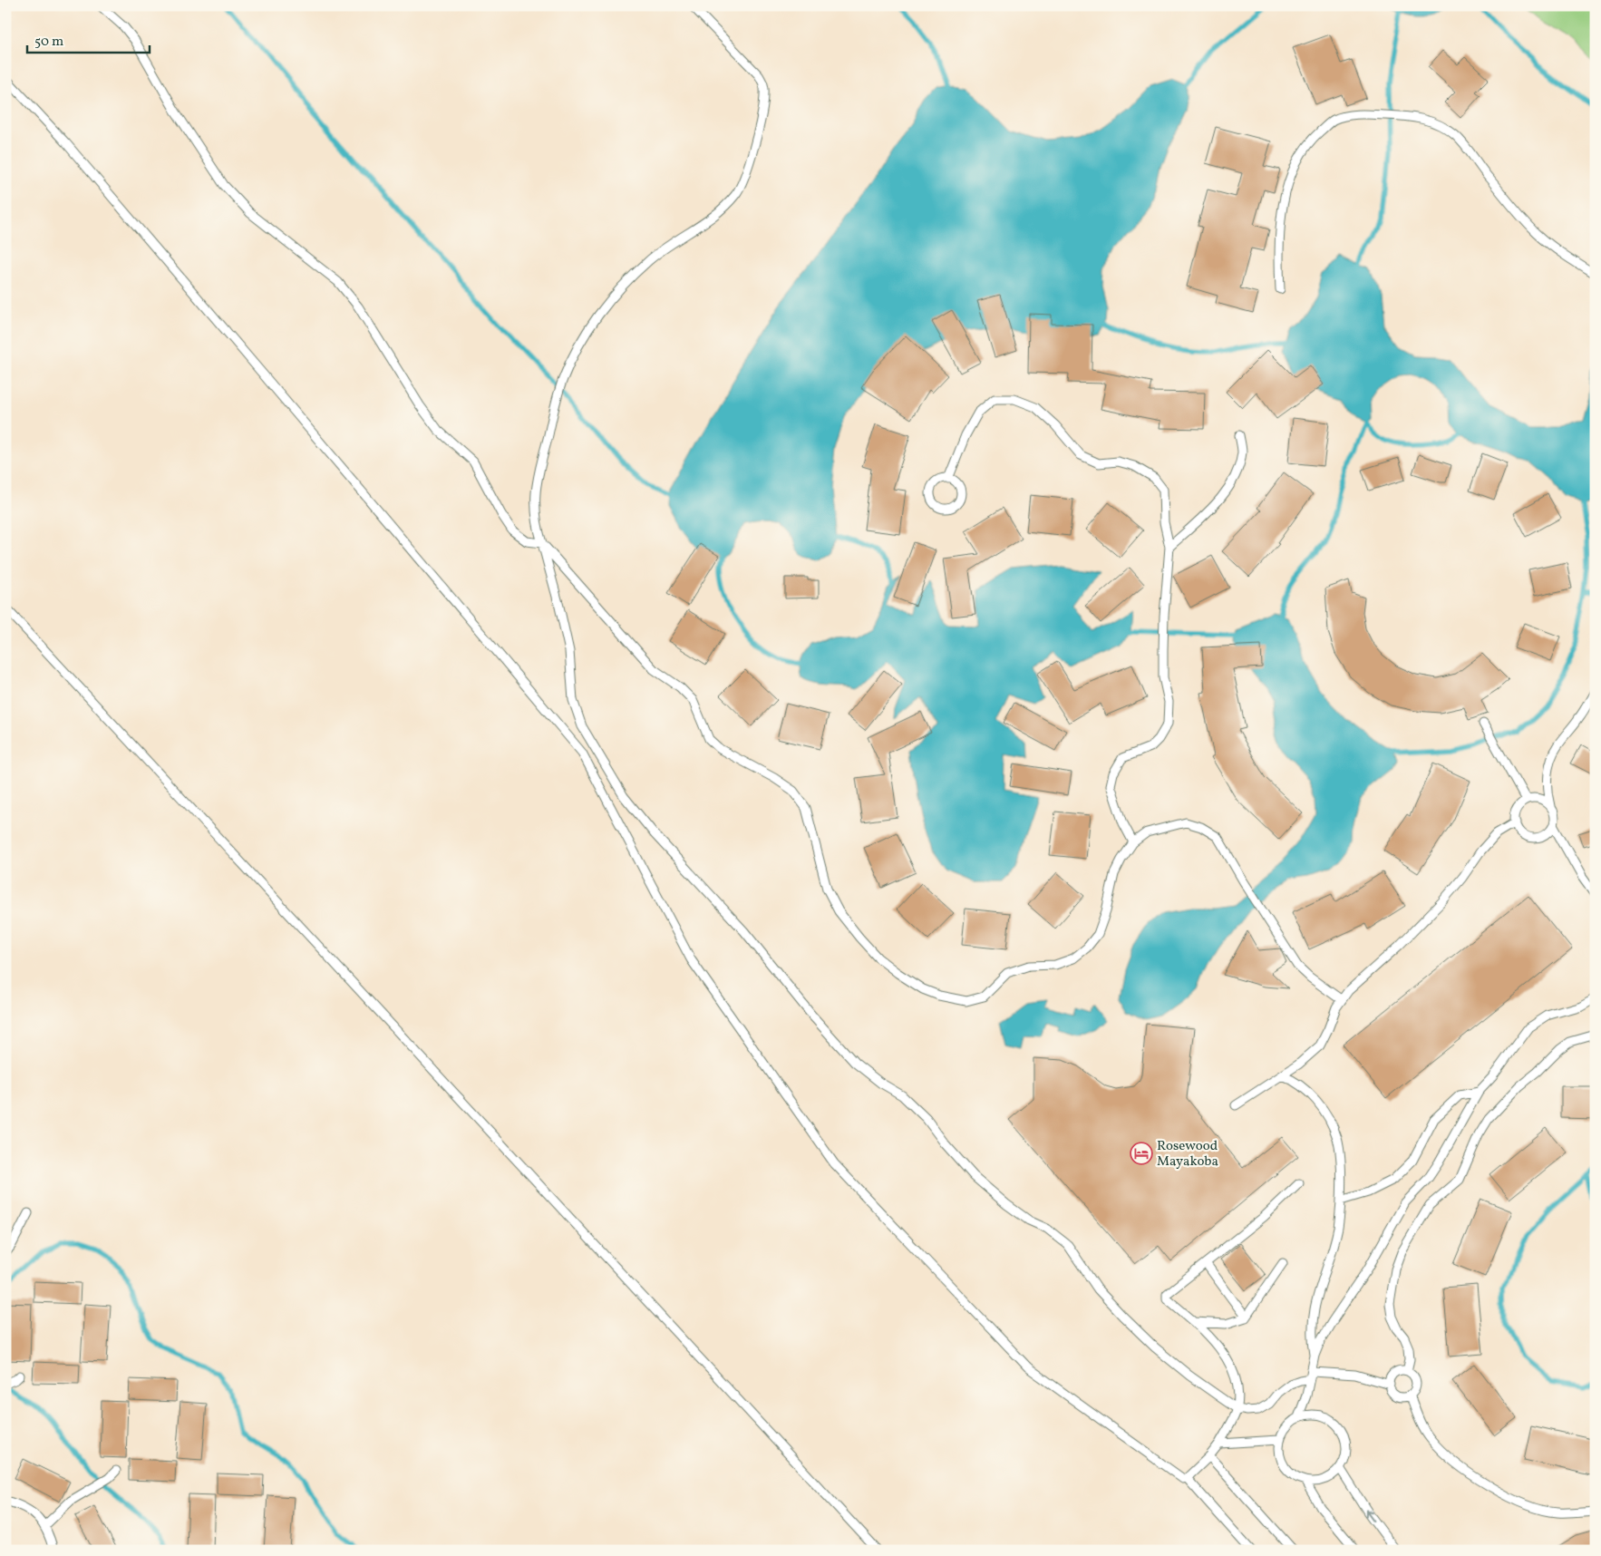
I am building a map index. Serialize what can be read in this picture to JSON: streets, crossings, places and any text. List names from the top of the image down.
{
  "places": {
    "hotel": ["Rosewood Mayakoba"]
  },
  "scale_bar": "50 m"
}
